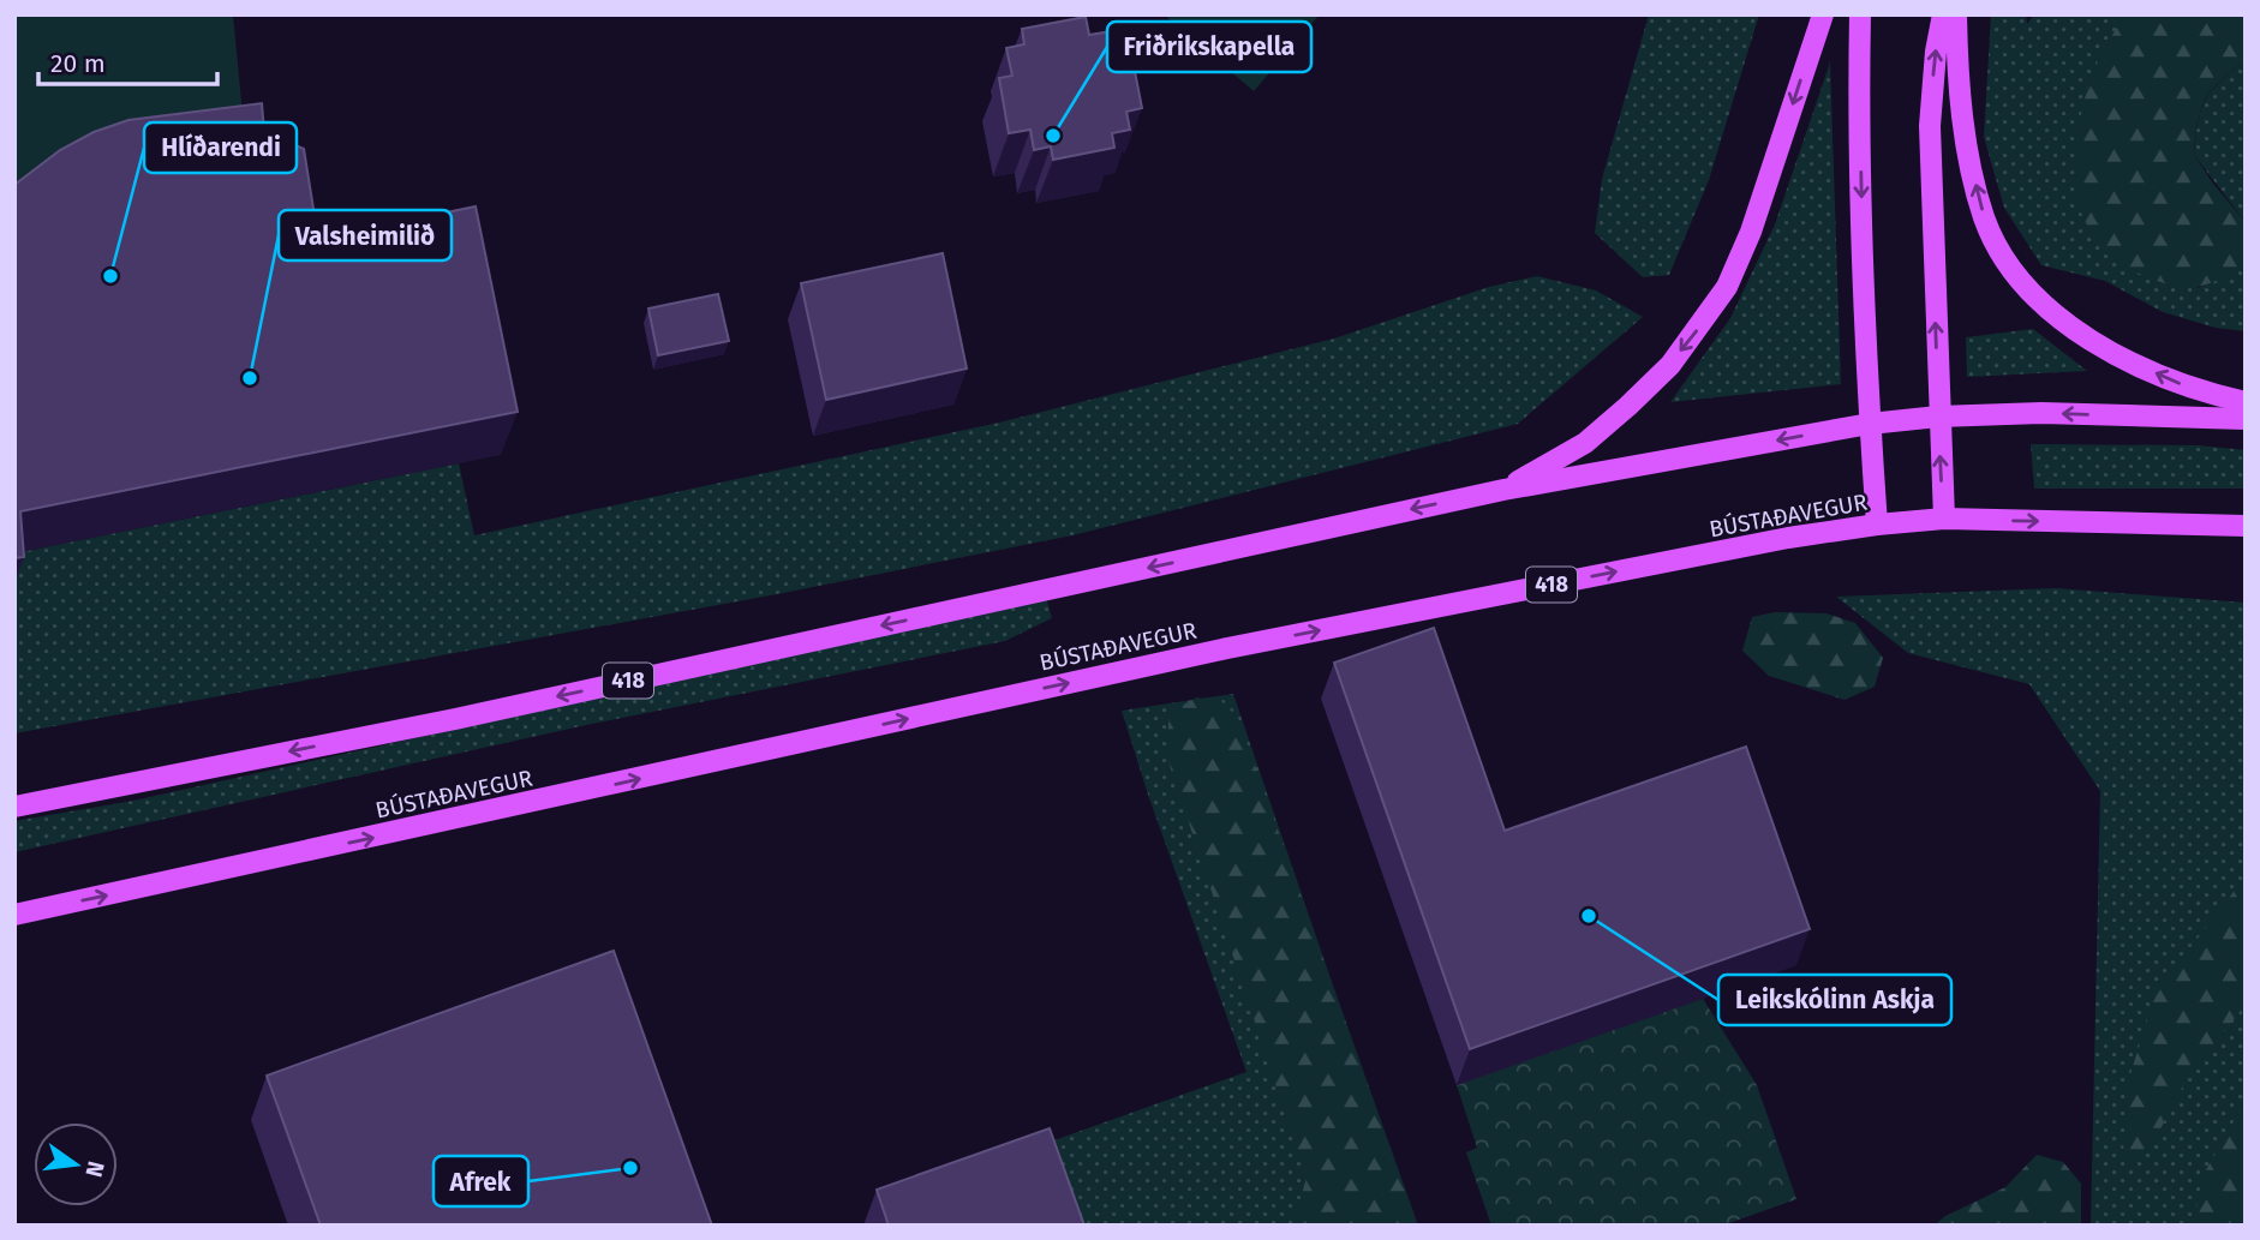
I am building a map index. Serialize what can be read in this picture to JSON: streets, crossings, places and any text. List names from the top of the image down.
{
  "streets": {
    "main road": ["BÚSTAÐAVEGUR", "418"]
  },
  "places": [
    "Friðrikskapella",
    "Hlíðarendi",
    "Valsheimilið",
    "Leikskólinn Askja",
    "Afrek"
  ],
  "scale_bar": "20 m",
  "north": "right"
}
